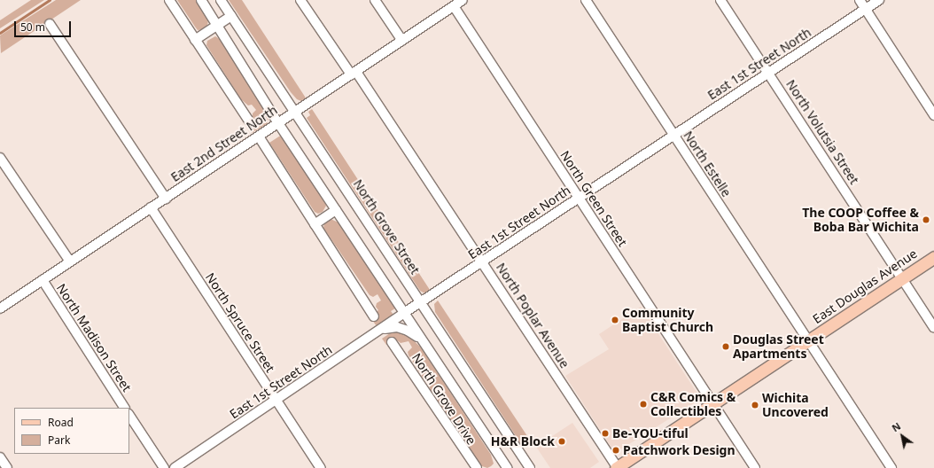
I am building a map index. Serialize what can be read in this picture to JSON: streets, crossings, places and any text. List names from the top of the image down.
{
  "streets": {
    "main road": ["East Douglas Avenue"],
    "street": [
      "East 1st Street North",
      "North Volutsia Street",
      "East 2nd Street North",
      "North Estelle",
      "North Green Street",
      "North Grove Street",
      "North Poplar Avenue",
      "North Spruce Street",
      "North Madison Street",
      "North Grove Drive"
    ]
  },
  "crossings": [
    ["East 1st Street North", "North Volutsia Street"],
    ["East 1st Street North", "North Estelle"],
    ["East 1st Street North", "North Green Street"],
    ["East 1st Street North", "North Grove Street"],
    ["East 1st Street North", "North Poplar Avenue"],
    ["East 1st Street North", "North Spruce Street"],
    ["North Volutsia Street", "East Douglas Avenue"],
    ["East 2nd Street North", "North Green Street"],
    ["East 2nd Street North", "North Grove Street"],
    ["East 2nd Street North", "North Poplar Avenue"],
    ["East 2nd Street North", "North Spruce Street"],
    ["East 2nd Street North", "North Madison Street"],
    ["North Estelle", "East Douglas Avenue"],
    ["North Green Street", "East Douglas Avenue"],
    ["East Douglas Avenue", "North Poplar Avenue"]
  ],
  "places": [
    "The COOP Coffee & Boba Bar Wichita",
    "Community Baptist Church",
    "Douglas Street Apartments",
    "C&R Comics & Collectibles",
    "Wichita Uncovered",
    "Be-YOU-tiful",
    "H&R Block",
    "Patchwork Design"
  ],
  "legend": ["Road", "Park"],
  "scale_bar": "50 m",
  "north": "top left"
}
